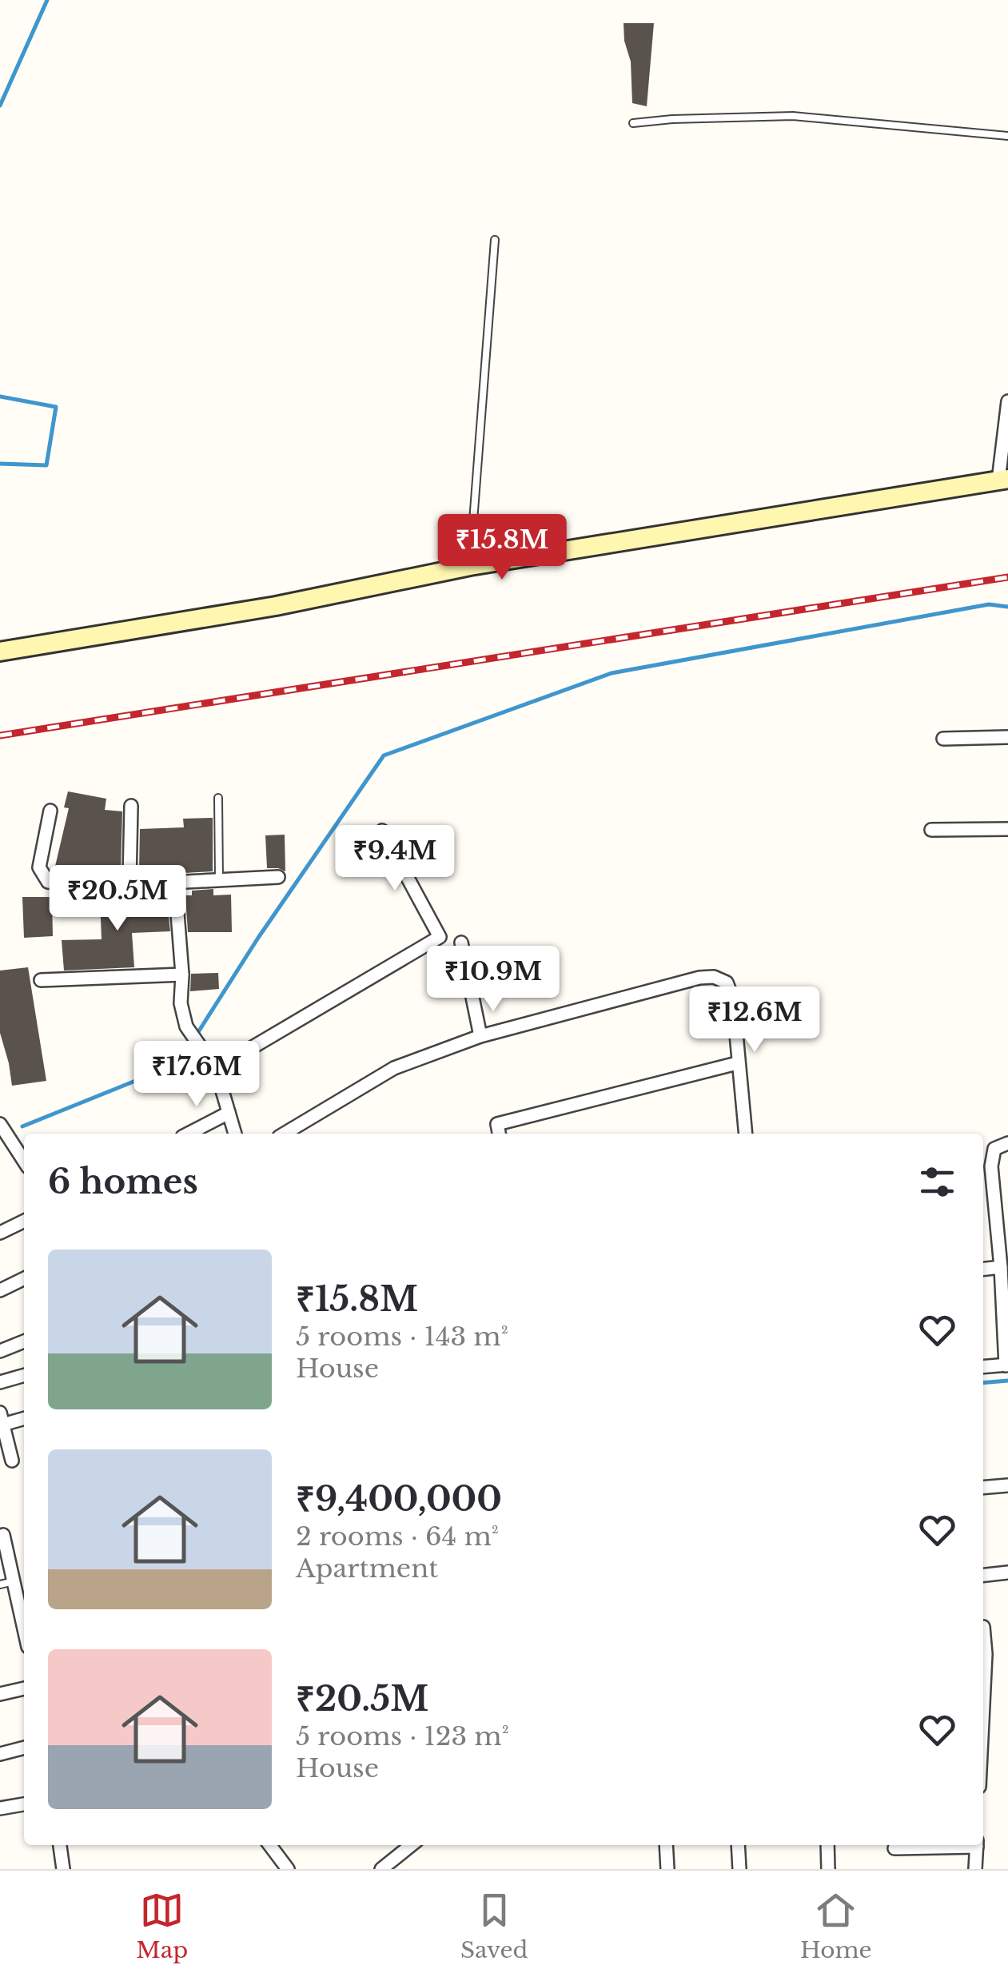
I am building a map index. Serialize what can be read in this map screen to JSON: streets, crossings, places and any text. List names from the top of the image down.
{
  "page": {
    "price": [
      "₹15.8M",
      "₹9.4M",
      "₹20.5M",
      "₹10.9M",
      "₹12.6M",
      "₹17.6M"
    ],
    "heading": "6 homes",
    "list": [
      {
        "name": "₹15.8M",
        "note": "5 rooms · 143 m² · House"
      },
      {
        "name": "₹9,400,000",
        "note": "2 rooms · 64 m² · Apartment"
      },
      {
        "name": "₹20.5M",
        "note": "5 rooms · 123 m² · House"
      }
    ],
    "tabs": ["Map", "Saved", "Home"]
  }
}
